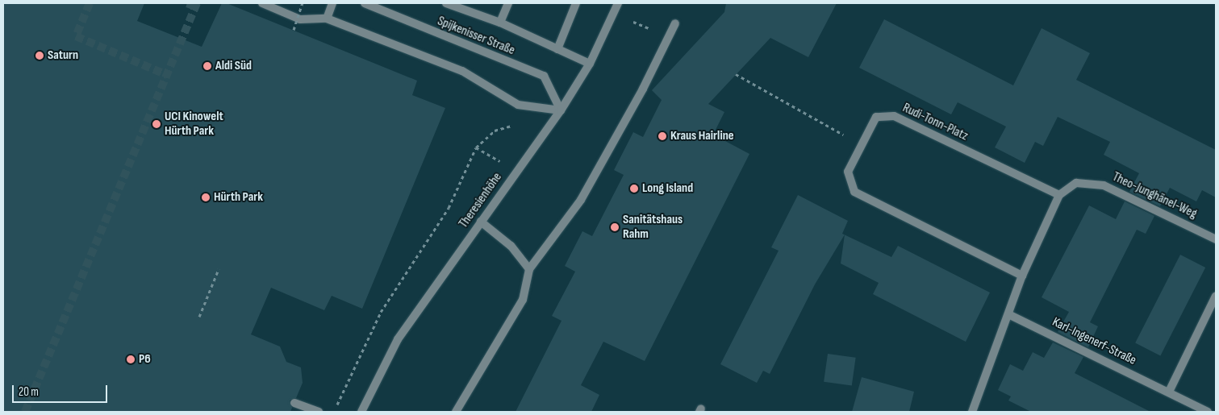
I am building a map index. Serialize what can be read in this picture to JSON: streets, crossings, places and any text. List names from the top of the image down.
{
  "streets": {
    "street": [
      "Spijkenisser Straße",
      "Rudi-Tonn-Platz",
      "Theo-Junghänel-Weg",
      "Theresienhöhe",
      "Karl-Ingenerf-Straße"
    ]
  },
  "crossings": [
    ["Spijkenisser Straße", "Theresienhöhe"],
    ["Rudi-Tonn-Platz", "Theo-Junghänel-Weg"]
  ],
  "places": [
    "Saturn",
    "Aldi Süd",
    "UCI Kinowelt Hürth Park",
    "Kraus Hairline",
    "Long Island",
    "Hürth Park",
    "Sanitätshaus Rahm",
    "P6"
  ],
  "scale_bar": "20 m"
}
